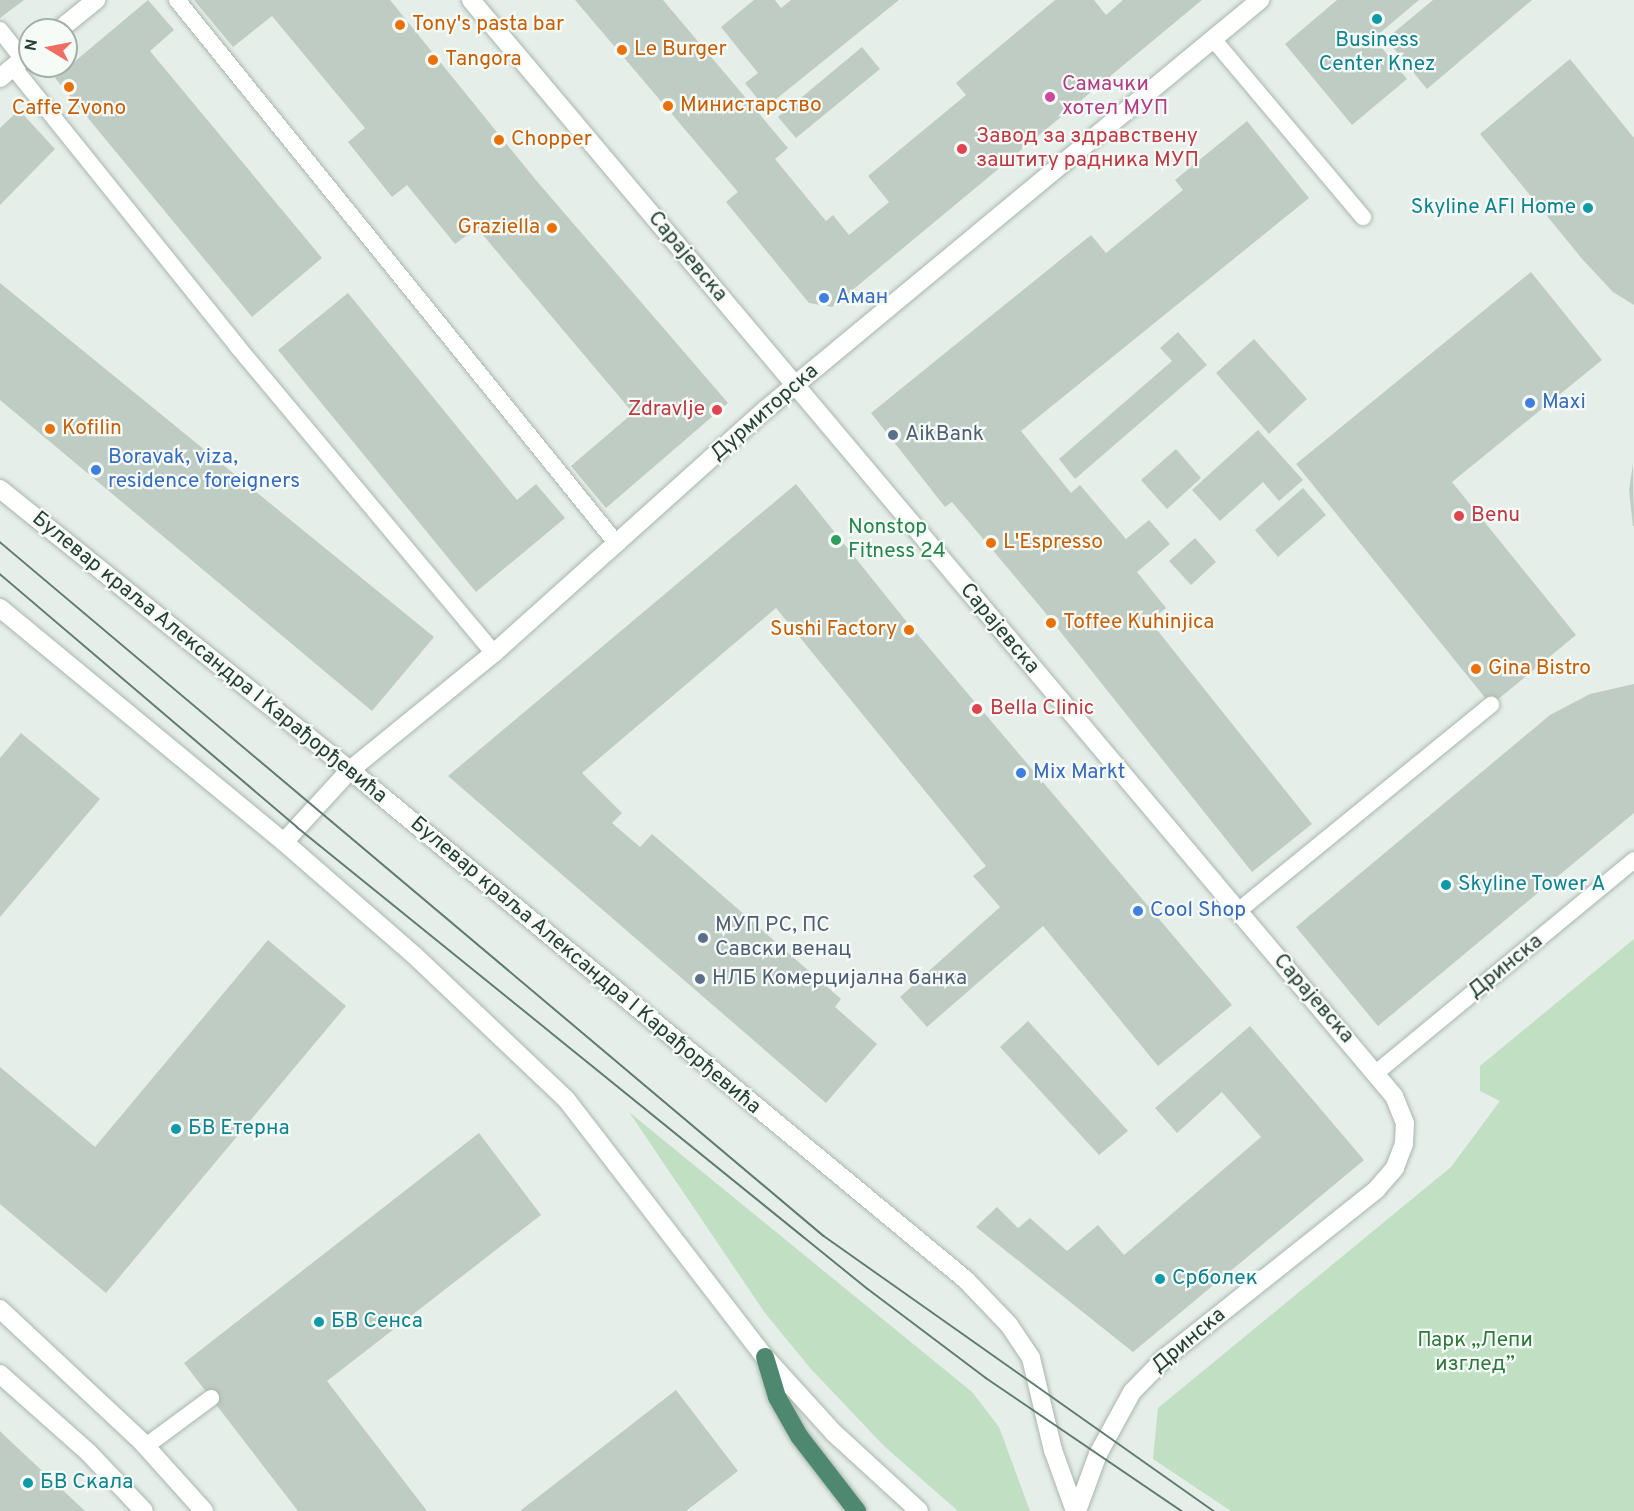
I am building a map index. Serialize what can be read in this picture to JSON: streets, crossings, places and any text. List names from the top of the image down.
{
  "streets": {
    "street": [
      "Сарајевска",
      "Дурмиторска",
      "Булевар краља Александра I Карађорђевића",
      "Дринска"
    ]
  },
  "crossings": [
    ["Сарајевска", "Дурмиторска"],
    ["Сарајевска", "Дринска"],
    ["Дурмиторска", "Булевар краља Александра I Карађорђевића"],
    ["Булевар краља Александра I Карађорђевића", "Дринска"]
  ],
  "parks": ["Парк „Лепи изглед”"],
  "places": [
    "Business Center Knez",
    "Tony's pasta bar",
    "Le Burger",
    "Tangora",
    "Caffe Zvono",
    "Самачки хотел МУП",
    "Министарство",
    "Chopper",
    "Завод за здравствену заштиту радника МУП",
    "Skyline AFI Home",
    "Graziella",
    "Аман",
    "Maxi",
    "Zdravlje",
    "Kofilin",
    "AikBank",
    "Boravak, viza, residence foreigners",
    "Benu",
    "Nonstop Fitness 24",
    "L'Espresso",
    "Toffee Kuhinjica",
    "Sushi Factory",
    "Gina Bistro",
    "Bella Clinic",
    "Mix Markt",
    "Skyline Tower A",
    "Cool Shop",
    "МУП РС, ПС Савски венац",
    "НЛБ Комерцијална банка",
    "БВ Етерна",
    "Срболек",
    "БВ Сенса",
    "БВ Скала"
  ],
  "north": "left"
}
